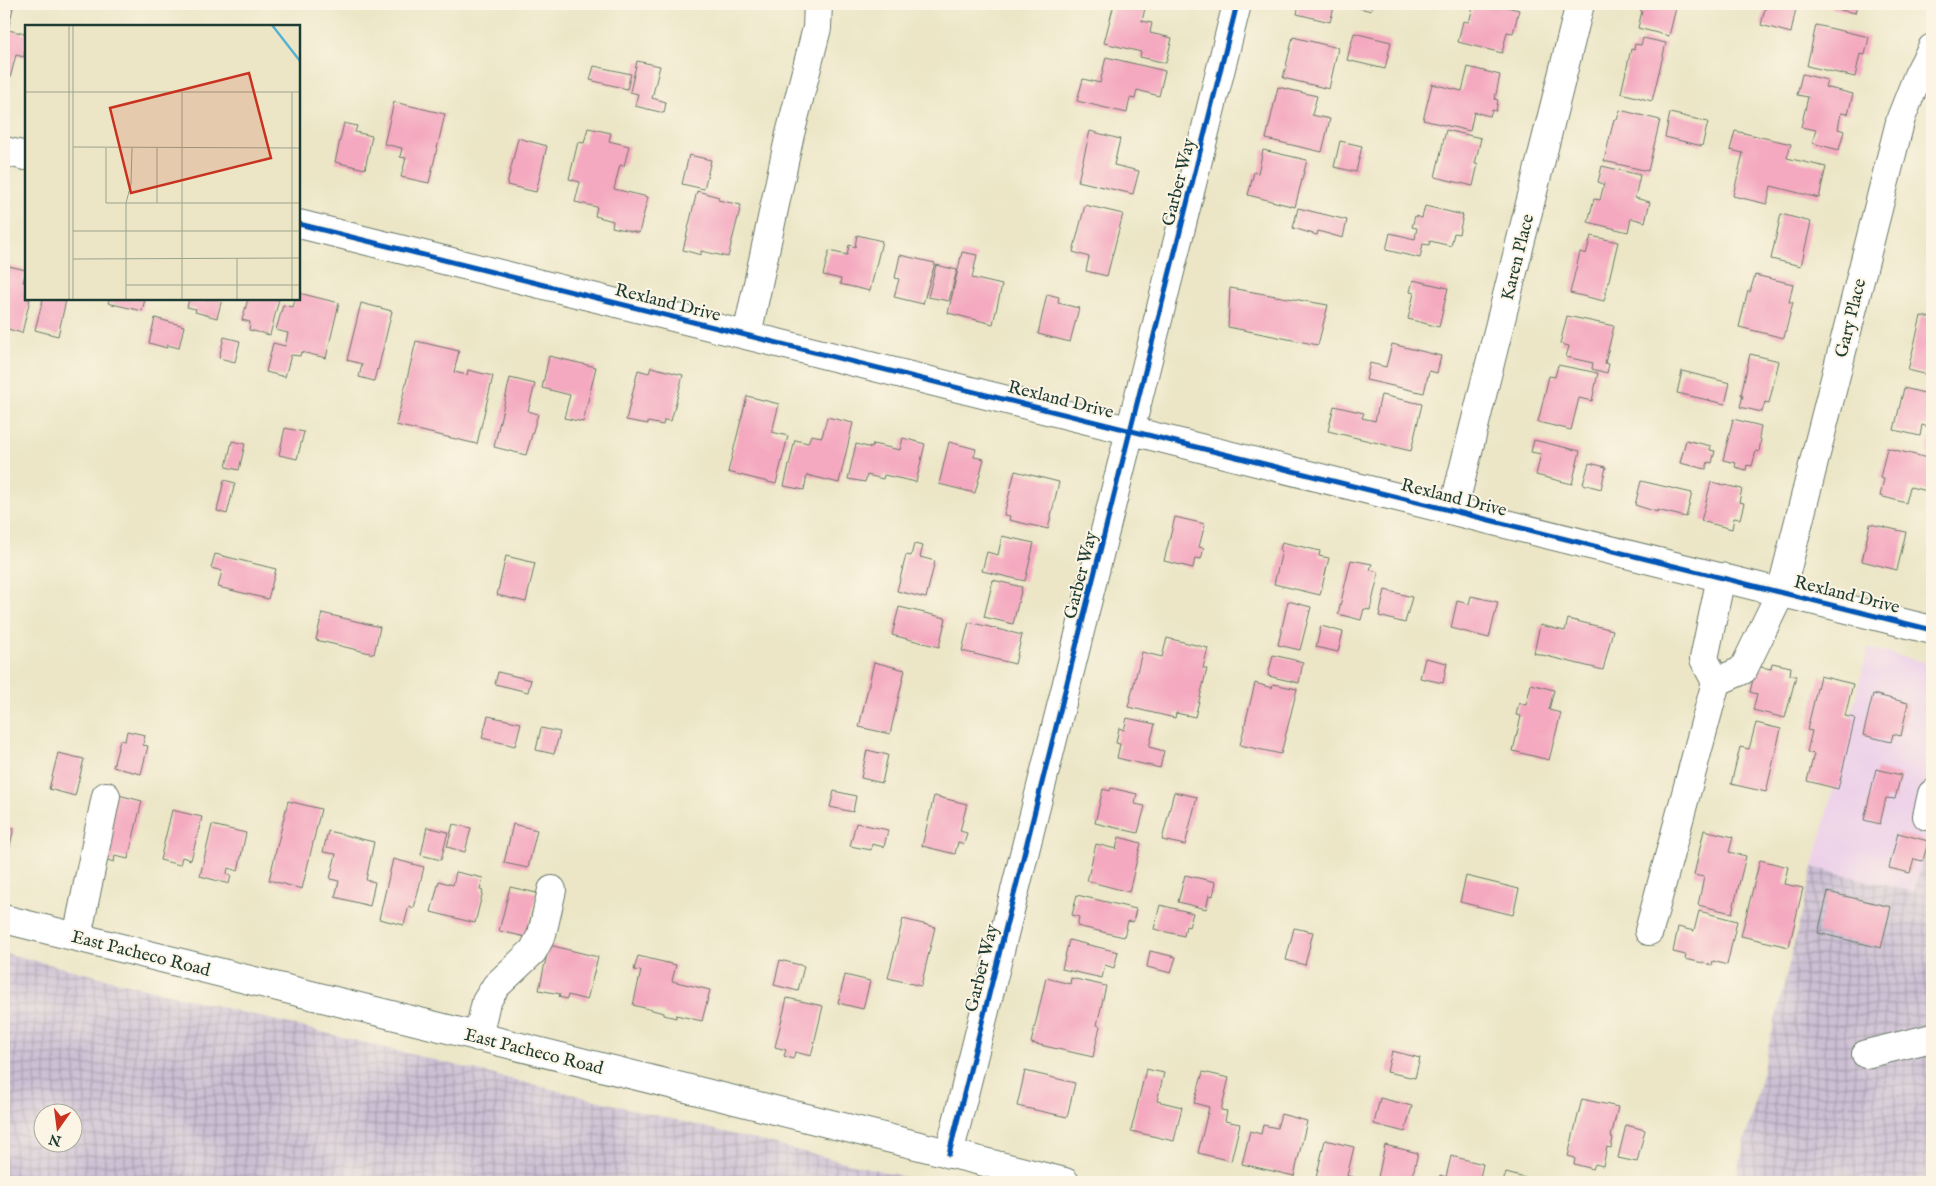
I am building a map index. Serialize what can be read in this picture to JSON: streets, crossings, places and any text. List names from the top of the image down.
{
  "streets": {
    "street": [
      "Garber Way",
      "Karen Place",
      "Rexland Drive",
      "Gary Place",
      "East Pacheco Road"
    ]
  },
  "crossings": [
    ["Garber Way", "Rexland Drive"],
    ["Garber Way", "East Pacheco Road"],
    ["Karen Place", "Rexland Drive"],
    ["Rexland Drive", "Gary Place"]
  ],
  "north": "bottom"
}
